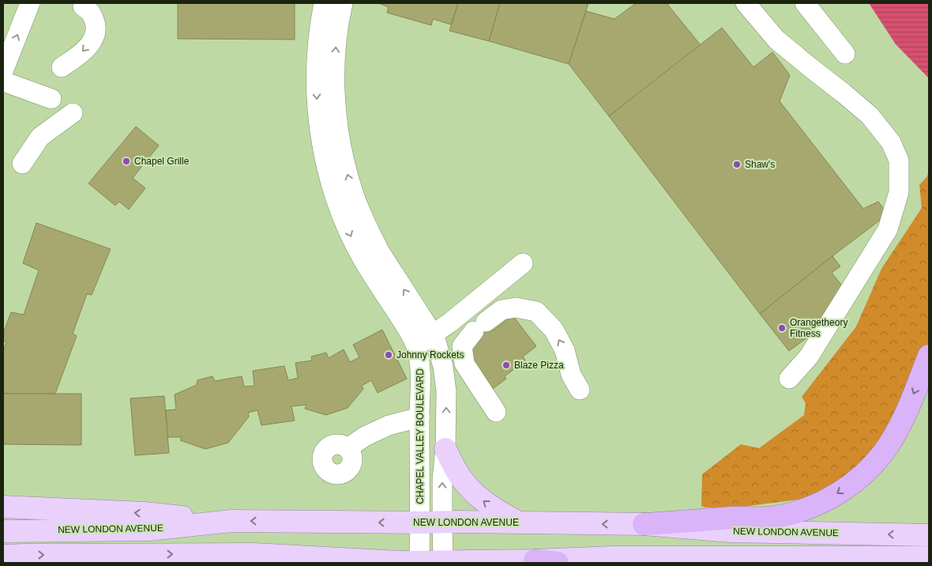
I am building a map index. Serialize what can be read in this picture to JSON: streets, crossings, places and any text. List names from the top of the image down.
{
  "streets": {
    "main road": ["NEW LONDON AVENUE"],
    "street": ["CHAPEL VALLEY BOULEVARD"]
  },
  "crossings": [
    ["CHAPEL VALLEY BOULEVARD", "NEW LONDON AVENUE"]
  ],
  "places": [
    "Chapel Grille",
    "Shaw's",
    "Orangetheory Fitness",
    "Johnny Rockets",
    "Blaze Pizza"
  ]
}
